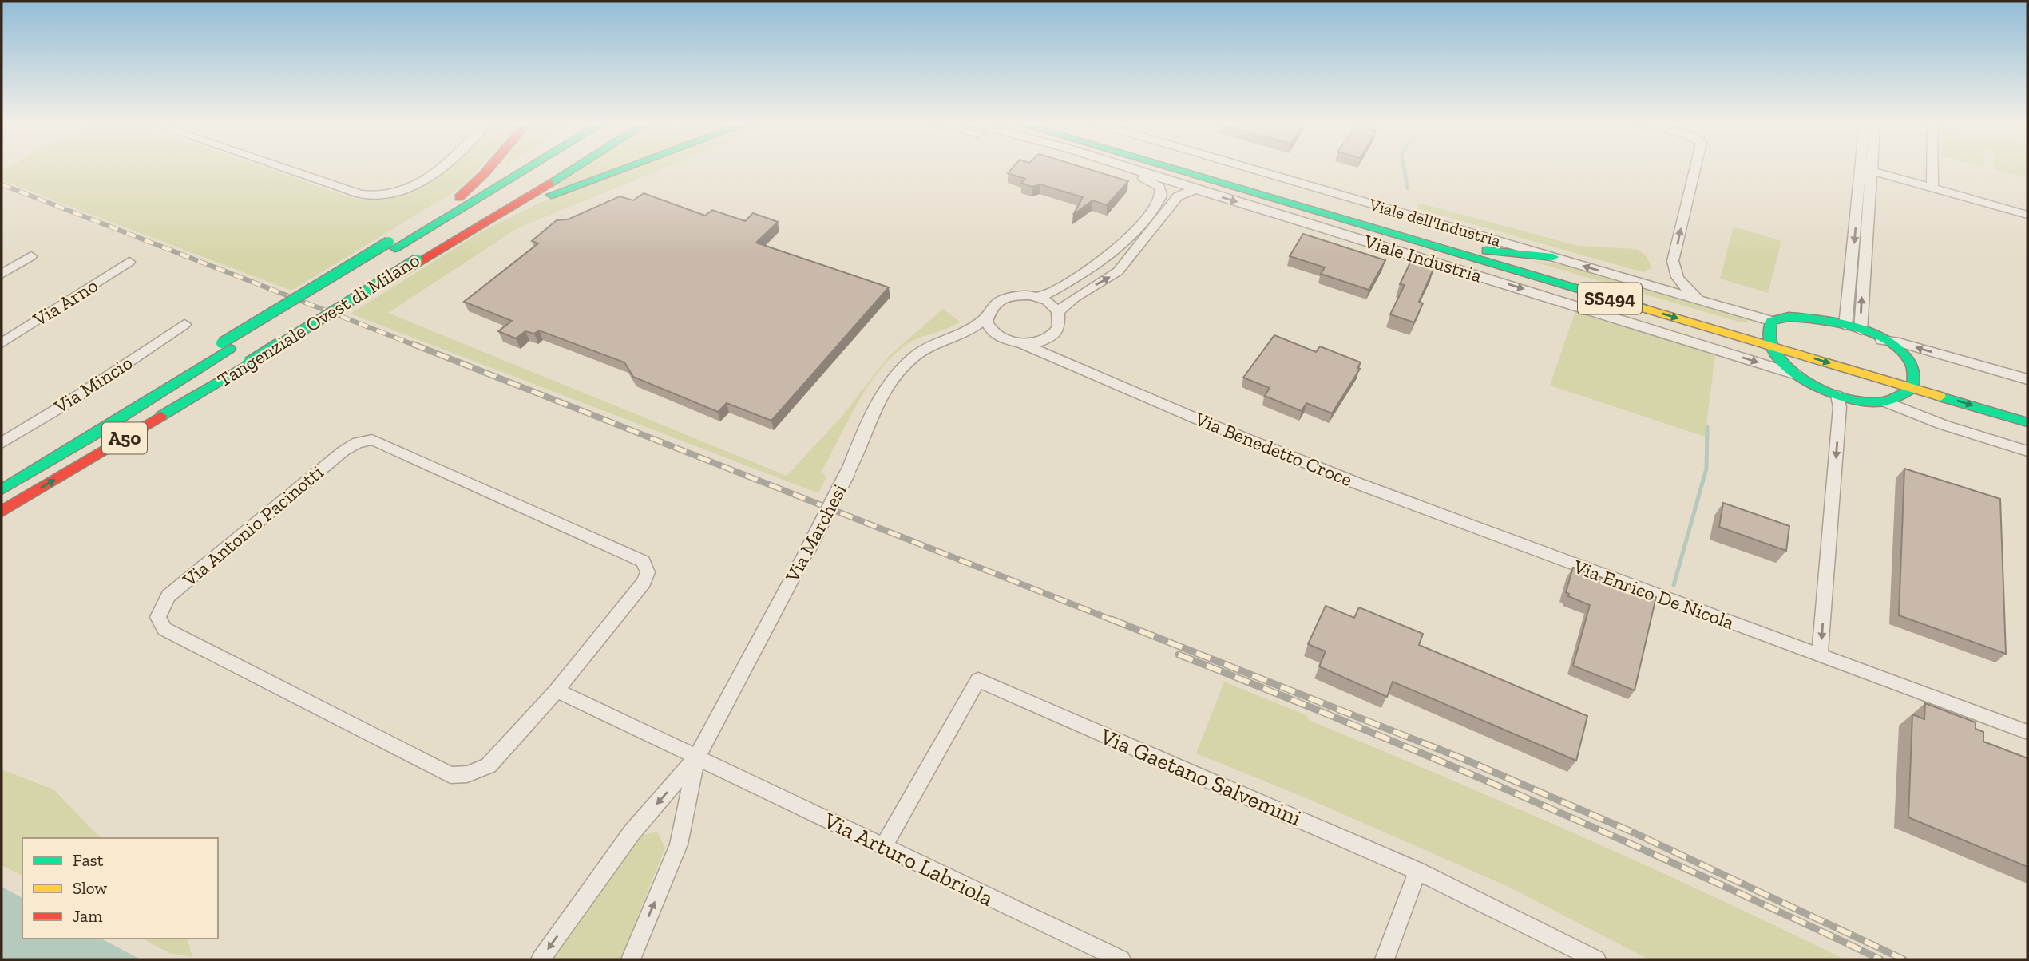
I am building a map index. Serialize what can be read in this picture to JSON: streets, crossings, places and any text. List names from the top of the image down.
{
  "streets": {
    "main road": ["SS494", "Tangenziale Ovest di Milano", "A50"],
    "street": [
      "Viale dell'Industria",
      "Viale Industria",
      "Via Arno",
      "Via Mincio",
      "Via Benedetto Croce",
      "Via Antonio Pacinotti",
      "Via Marchesi",
      "Via Enrico De Nicola",
      "Via Gaetano Salvemini",
      "Via Arturo Labriola"
    ]
  },
  "crossings": [
    ["Viale dell'Industria", "SS494"],
    ["Tangenziale Ovest di Milano", "A50"],
    ["Via Benedetto Croce", "Via Enrico De Nicola"],
    ["Via Marchesi", "Via Arturo Labriola"],
    ["Via Gaetano Salvemini", "Via Arturo Labriola"]
  ],
  "one_way": ["Viale Industria"],
  "legend": ["Fast", "Slow", "Jam"]
}
